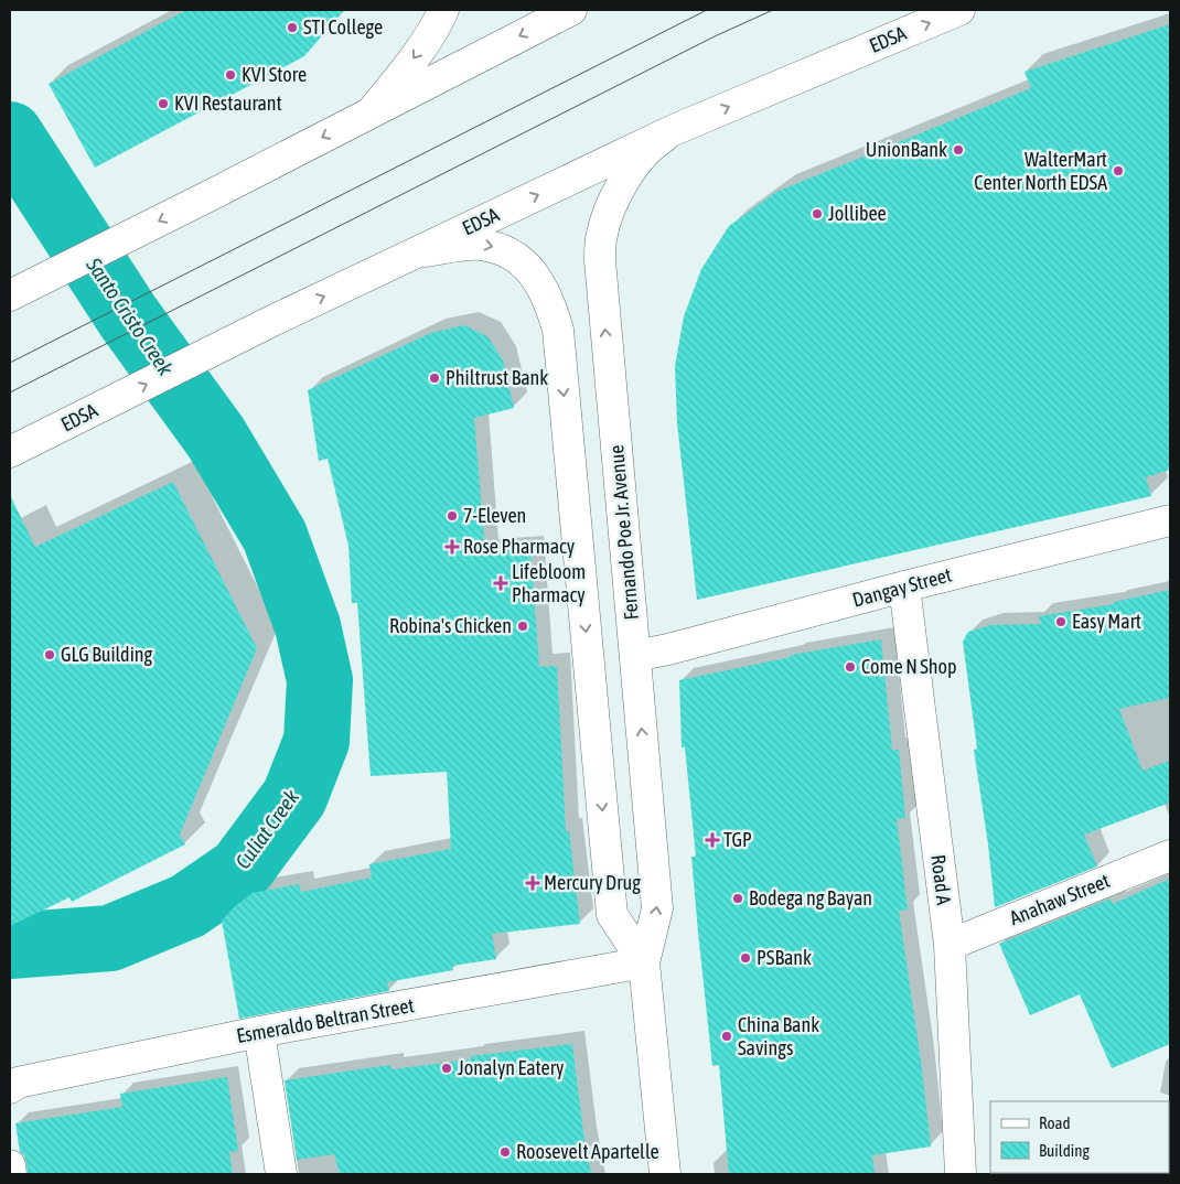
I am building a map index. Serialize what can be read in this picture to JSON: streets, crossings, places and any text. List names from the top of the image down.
{
  "streets": {
    "main road": [
      "EDSA",
      "Fernando Poe Jr. Avenue",
      "Dangay Street",
      "Road A",
      "Anahaw Street",
      "Esmeraldo Beltran Street"
    ]
  },
  "crossings": [
    ["EDSA", "Fernando Poe Jr. Avenue"],
    ["Fernando Poe Jr. Avenue", "Dangay Street"],
    ["Fernando Poe Jr. Avenue", "Esmeraldo Beltran Street"],
    ["Dangay Street", "Road A"],
    ["Road A", "Anahaw Street"]
  ],
  "water": ["Santo Cristo Creek", "Culiat Creek"],
  "places": {
    "other": [
      "STI College",
      "KVI Store",
      "KVI Restaurant",
      "UnionBank",
      "WalterMart Center North EDSA",
      "Jollibee",
      "Philtrust Bank",
      "7-Eleven",
      "Easy Mart",
      "Robina's Chicken",
      "GLG Building",
      "Come N Shop",
      "Bodega ng Bayan",
      "PSBank",
      "China Bank Savings",
      "Jonalyn Eatery",
      "Roosevelt Apartelle"
    ],
    "health": [
      "Rose Pharmacy",
      "Lifebloom Pharmacy",
      "TGP",
      "Mercury Drug"
    ]
  },
  "legend": ["Road", "Building"]
}
